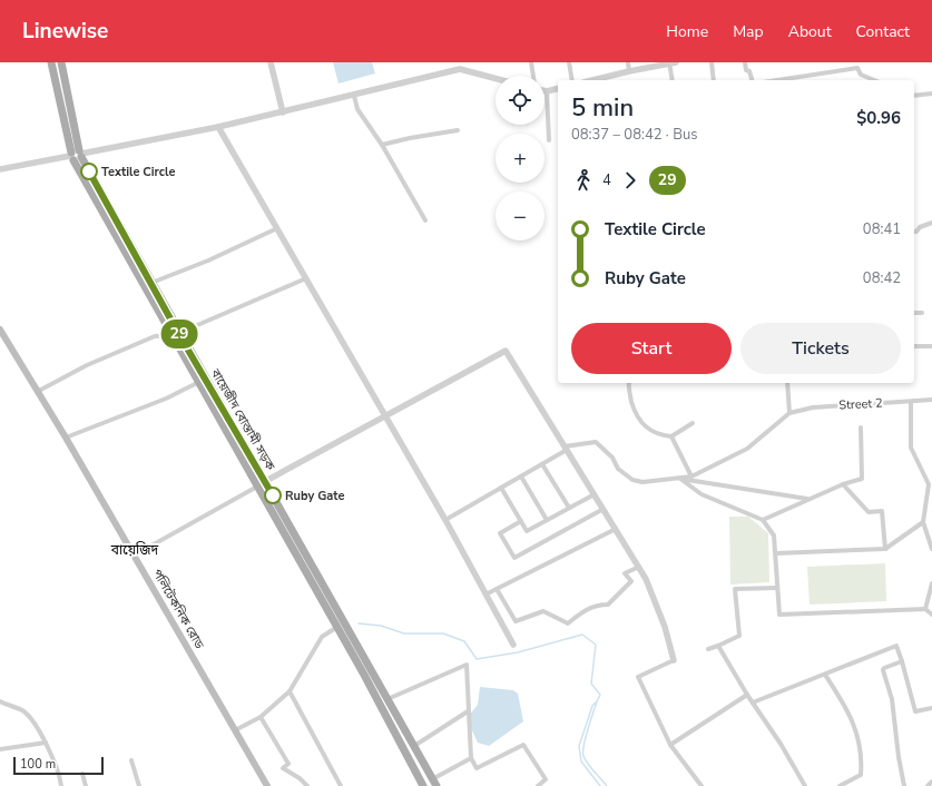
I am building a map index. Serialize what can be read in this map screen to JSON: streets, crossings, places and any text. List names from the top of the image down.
{
  "streets": {
    "main road": ["বায়েজীদ বোস্তামী সড়ক", "পলিটেকনিক রোড"],
    "street": ["Street 2"]
  },
  "districts": ["বায়েজিদ"],
  "places": ["Textile Circle", "Ruby Gate"],
  "lines": ["bus line 29"],
  "scale_bar": "100 m",
  "page": {
    "header": "Linewise",
    "nav": [
      "Home",
      "Map",
      "About",
      "Contact"
    ],
    "on_map": "29",
    "map_buttons": ["+", "−"],
    "heading": ["5 min", "08:37 – 08:42 · Bus", "$0.96"],
    "legs": ["4", "29"],
    "list": [
      {
        "name": "Textile Circle",
        "value": "08:41"
      },
      {
        "name": "Ruby Gate",
        "value": "08:42"
      }
    ],
    "buttons": ["Start", "Tickets"],
    "scale": "100 m"
  }
}
